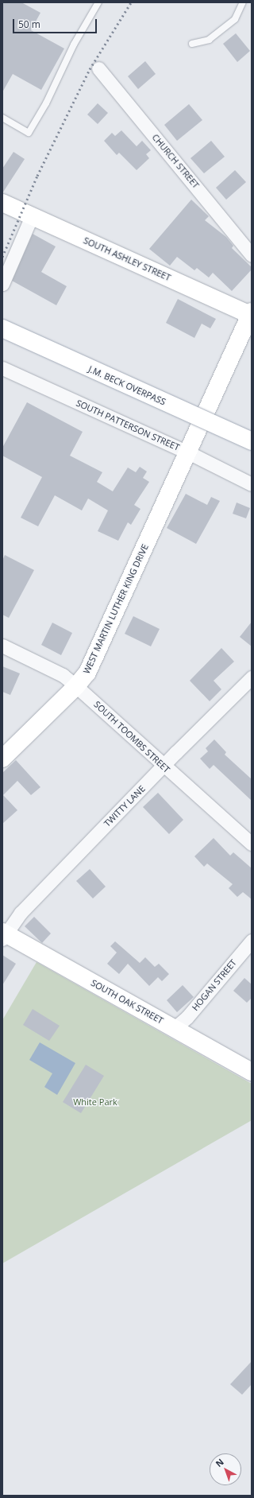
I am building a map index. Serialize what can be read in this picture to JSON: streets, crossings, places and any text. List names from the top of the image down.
{
  "streets": {
    "street": [
      "CHURCH STREET",
      "SOUTH ASHLEY STREET",
      "J.M. BECK OVERPASS",
      "SOUTH PATTERSON STREET",
      "WEST MARTIN LUTHER KING DRIVE",
      "SOUTH TOOMBS STREET",
      "TWITTY LANE",
      "HOGAN STREET",
      "SOUTH OAK STREET"
    ]
  },
  "crossings": [
    ["SOUTH ASHLEY STREET", "WEST MARTIN LUTHER KING DRIVE"],
    ["SOUTH PATTERSON STREET", "WEST MARTIN LUTHER KING DRIVE"],
    ["WEST MARTIN LUTHER KING DRIVE", "SOUTH TOOMBS STREET"],
    ["SOUTH TOOMBS STREET", "TWITTY LANE"],
    ["TWITTY LANE", "SOUTH OAK STREET"],
    ["HOGAN STREET", "SOUTH OAK STREET"]
  ],
  "parks": ["White Park"],
  "scale_bar": "50 m",
  "north": "top left"
}
